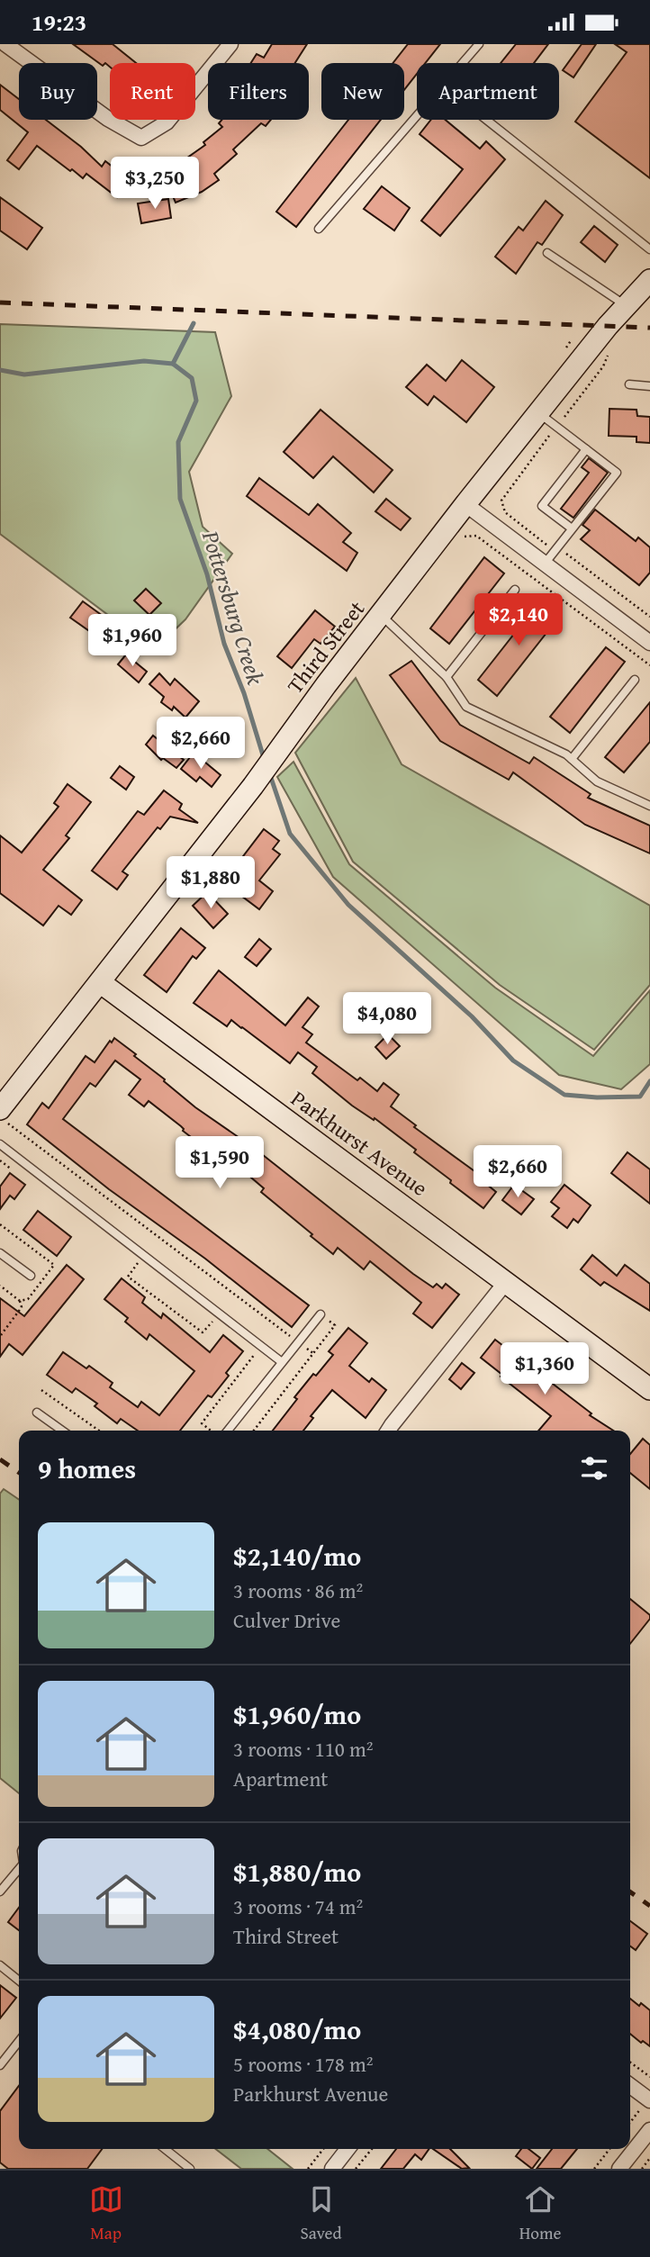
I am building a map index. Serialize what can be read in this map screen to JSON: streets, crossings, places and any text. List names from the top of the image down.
{
  "streets": {
    "street": ["Third Street", "Parkhurst Avenue"]
  },
  "crossings": [
    ["Third Street", "Parkhurst Avenue"]
  ],
  "water": ["Pottersburg Creek"],
  "page": {
    "status": "19:23",
    "chip": [
      "Buy",
      "Rent",
      "Filters",
      "New",
      "Apartment"
    ],
    "price": [
      "$3,250",
      "$2,140",
      "$1,960",
      "$2,660",
      "$1,880",
      "$4,080",
      "$1,590",
      "$2,660",
      "$1,360"
    ],
    "heading": "9 homes",
    "list": [
      {
        "name": "$2,140/mo",
        "note": "3 rooms · 86 m² · Culver Drive"
      },
      {
        "name": "$1,960/mo",
        "note": "3 rooms · 110 m² · Apartment"
      },
      {
        "name": "$1,880/mo",
        "note": "3 rooms · 74 m² · Third Street"
      },
      {
        "name": "$4,080/mo",
        "note": "5 rooms · 178 m² · Parkhurst Avenue"
      }
    ],
    "tabs": ["Map", "Saved", "Home"]
  }
}
